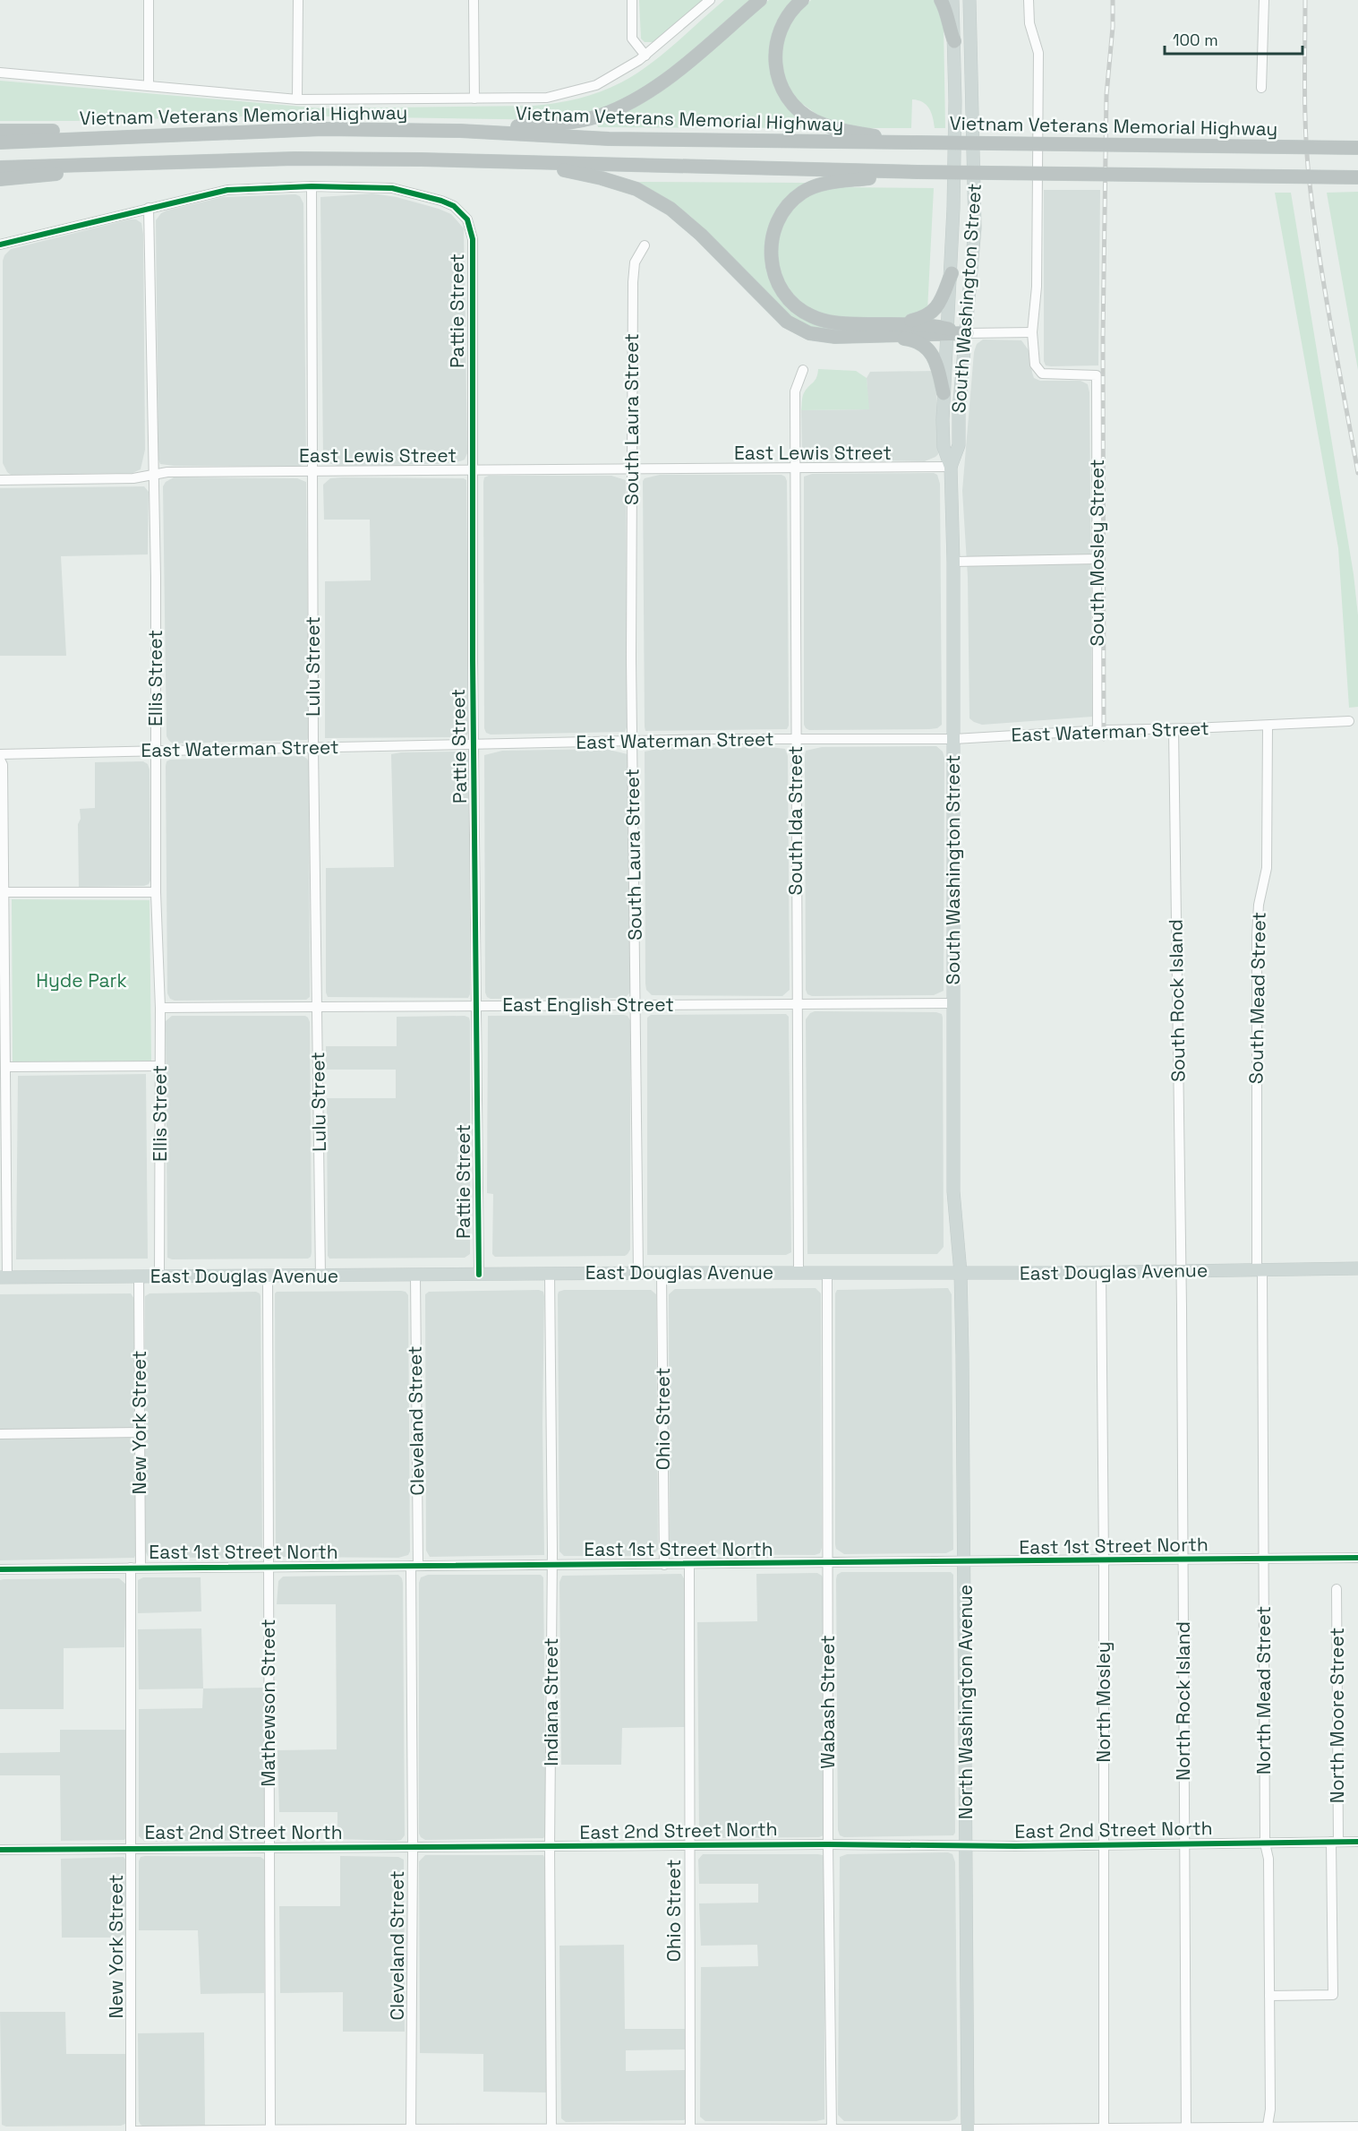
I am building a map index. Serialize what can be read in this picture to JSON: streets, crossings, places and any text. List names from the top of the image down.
{
  "streets": {
    "highway": ["Vietnam Veterans Memorial Highway"],
    "main road": ["South Washington Street", "East Douglas Avenue", "North Washington Avenue"],
    "street": [
      "Pattie Street",
      "South Laura Street",
      "East Lewis Street",
      "South Mosley Street",
      "Lulu Street",
      "Ellis Street",
      "East Waterman Street",
      "South Ida Street",
      "South Mead Street",
      "South Rock Island",
      "East English Street",
      "Ohio Street",
      "Cleveland Street",
      "New York Street",
      "East 1st Street North",
      "North Mead Street",
      "North Rock Island",
      "Indiana Street",
      "Wabash Street",
      "North Mosley",
      "Mathewson Street",
      "North Moore Street",
      "East 2nd Street North"
    ]
  },
  "crossings": [
    ["South Washington Street", "East Lewis Street"],
    ["South Washington Street", "East Waterman Street"],
    ["South Washington Street", "East English Street"],
    ["South Washington Street", "East Douglas Avenue"],
    ["South Washington Street", "North Washington Avenue"],
    ["Pattie Street", "East Lewis Street"],
    ["Pattie Street", "Lulu Street"],
    ["Pattie Street", "East Waterman Street"],
    ["Pattie Street", "East English Street"],
    ["Pattie Street", "East Douglas Avenue"],
    ["South Laura Street", "East Lewis Street"],
    ["South Laura Street", "East Waterman Street"],
    ["South Laura Street", "East English Street"],
    ["South Laura Street", "East Douglas Avenue"],
    ["East Lewis Street", "Lulu Street"],
    ["East Lewis Street", "Ellis Street"],
    ["East Lewis Street", "South Ida Street"],
    ["South Mosley Street", "East Waterman Street"],
    ["Lulu Street", "East Waterman Street"],
    ["Lulu Street", "East English Street"],
    ["Lulu Street", "East Douglas Avenue"],
    ["Ellis Street", "East Waterman Street"],
    ["Ellis Street", "East English Street"],
    ["Ellis Street", "East Douglas Avenue"],
    ["East Waterman Street", "South Ida Street"],
    ["East Waterman Street", "South Mead Street"],
    ["East Waterman Street", "South Rock Island"],
    ["South Ida Street", "East English Street"],
    ["South Ida Street", "East Douglas Avenue"],
    ["South Mead Street", "East Douglas Avenue"],
    ["South Mead Street", "North Mead Street"],
    ["South Rock Island", "East Douglas Avenue"],
    ["South Rock Island", "North Rock Island"],
    ["East Douglas Avenue", "Ohio Street"],
    ["East Douglas Avenue", "Cleveland Street"],
    ["East Douglas Avenue", "New York Street"],
    ["East Douglas Avenue", "North Mead Street"],
    ["East Douglas Avenue", "North Rock Island"],
    ["East Douglas Avenue", "Indiana Street"],
    ["East Douglas Avenue", "Wabash Street"],
    ["East Douglas Avenue", "North Washington Avenue"],
    ["East Douglas Avenue", "North Mosley"],
    ["East Douglas Avenue", "Mathewson Street"],
    ["Ohio Street", "East 1st Street North"],
    ["Ohio Street", "East 2nd Street North"],
    ["Cleveland Street", "East 1st Street North"],
    ["Cleveland Street", "East 2nd Street North"],
    ["New York Street", "East 1st Street North"],
    ["New York Street", "East 2nd Street North"],
    ["East 1st Street North", "North Mead Street"],
    ["East 1st Street North", "North Rock Island"],
    ["East 1st Street North", "Indiana Street"],
    ["East 1st Street North", "Wabash Street"],
    ["East 1st Street North", "North Washington Avenue"],
    ["East 1st Street North", "North Mosley"],
    ["East 1st Street North", "Mathewson Street"],
    ["North Mead Street", "North Moore Street"],
    ["North Mead Street", "East 2nd Street North"],
    ["North Rock Island", "East 2nd Street North"],
    ["Indiana Street", "East 2nd Street North"],
    ["Wabash Street", "East 2nd Street North"],
    ["North Washington Avenue", "East 2nd Street North"],
    ["North Mosley", "East 2nd Street North"],
    ["Mathewson Street", "East 2nd Street North"],
    ["North Moore Street", "East 2nd Street North"]
  ],
  "parks": ["Hyde Park"],
  "scale_bar": "100 m"
}
